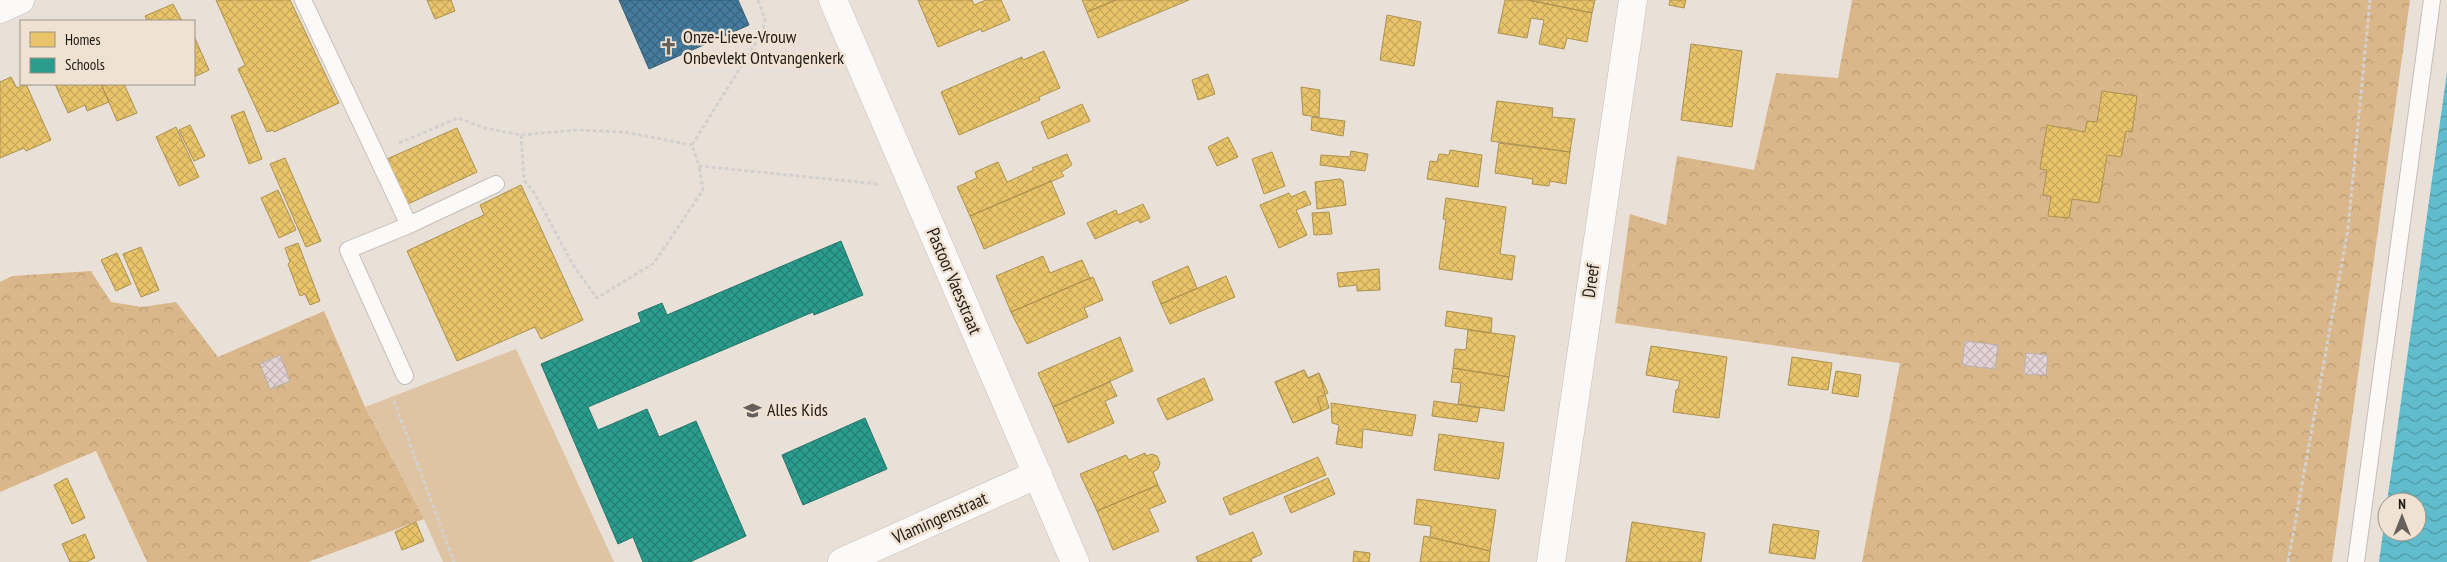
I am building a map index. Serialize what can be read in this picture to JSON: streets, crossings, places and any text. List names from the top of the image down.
{
  "streets": {
    "street": ["Pastoor Vaesstraat", "Dreef", "Vlamingenstraat"]
  },
  "crossings": [
    ["Pastoor Vaesstraat", "Vlamingenstraat"]
  ],
  "places": {
    "church": ["Onze-Lieve-Vrouw Onbevlekt Ontvangenkerk"],
    "school or university": ["Alles Kids"]
  },
  "legend": ["Homes", "Schools"],
  "north": "top"
}
